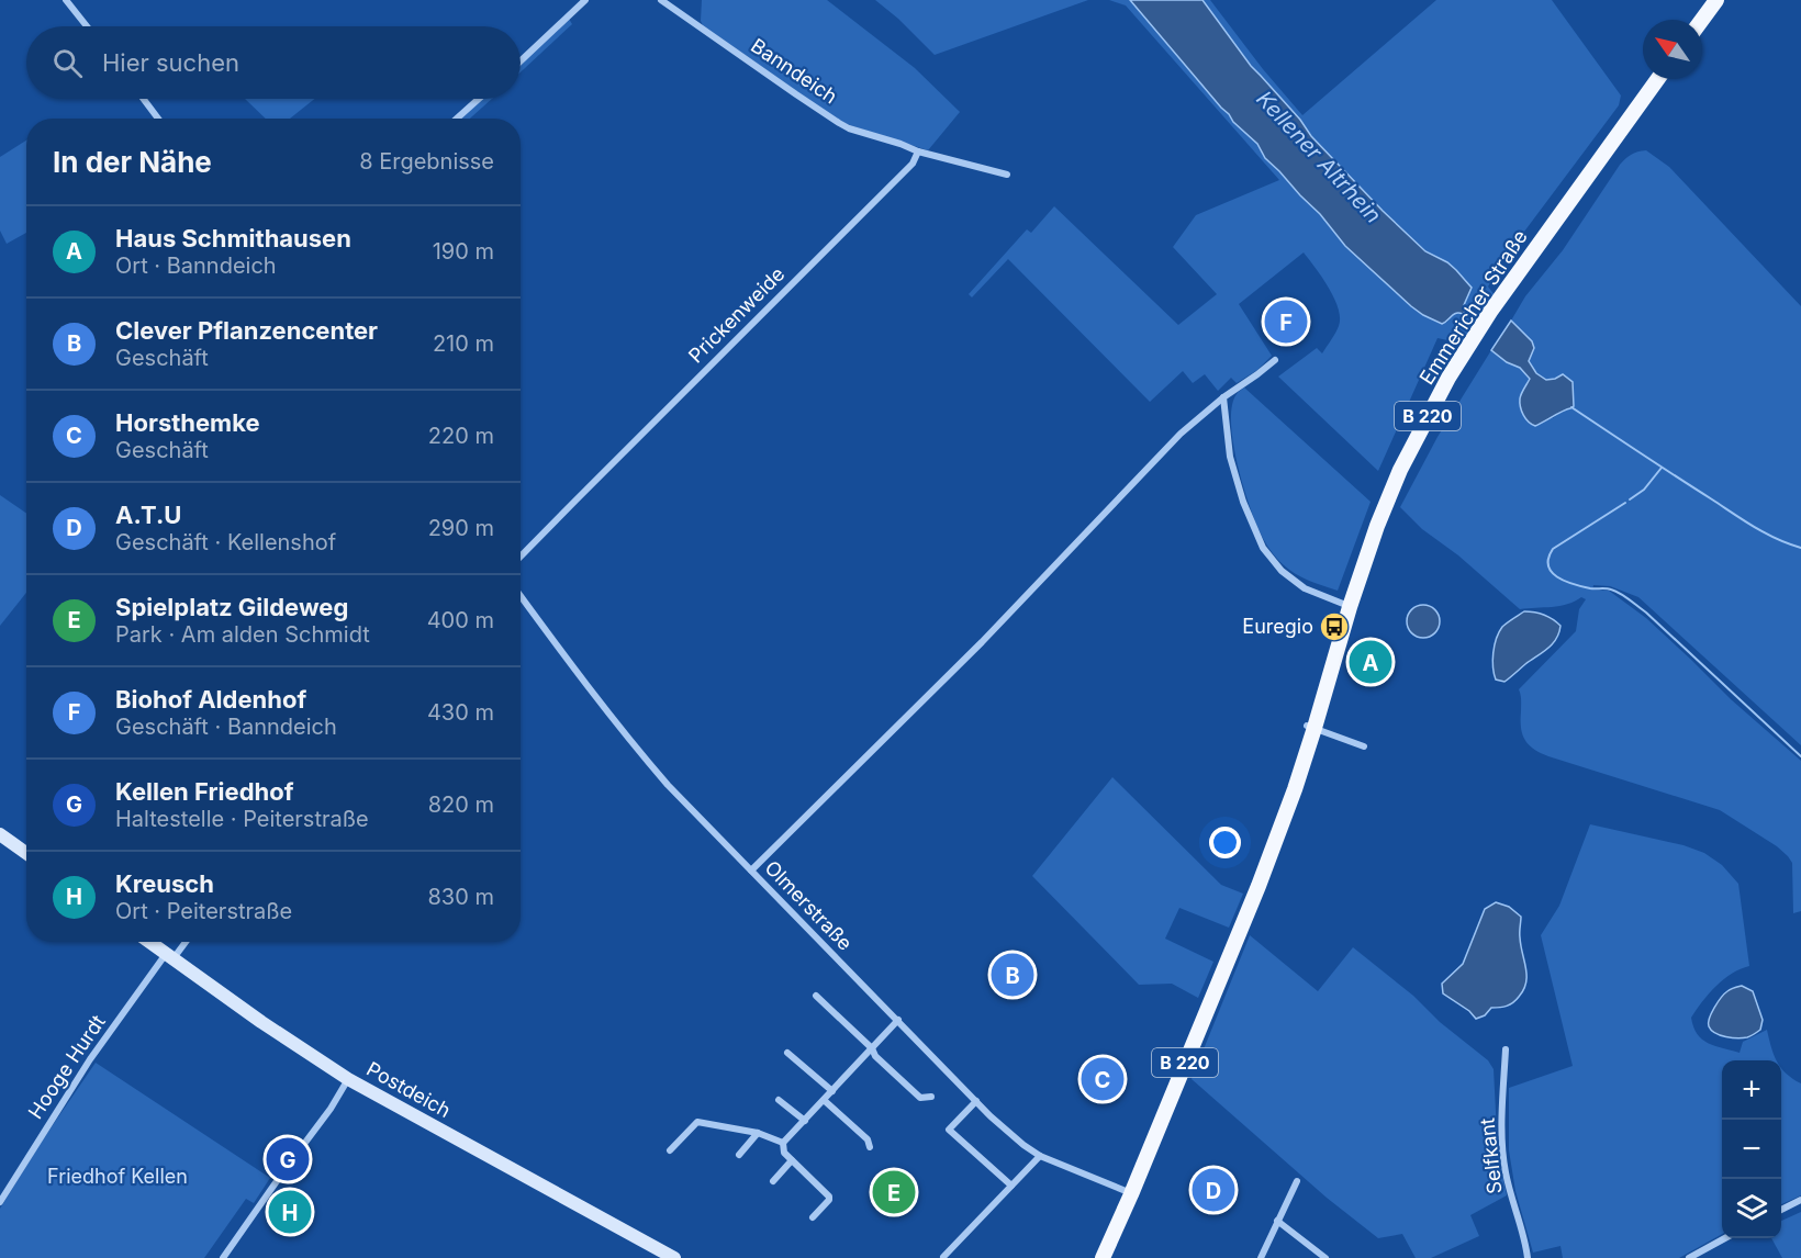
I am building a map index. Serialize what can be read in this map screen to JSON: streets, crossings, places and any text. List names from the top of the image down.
{
  "streets": {
    "main road": ["Emmericher Straße", "B 220", "Postdeich"],
    "street": [
      "Banndeich",
      "Prickenweide",
      "Olmerstraße",
      "Hooge Hurdt",
      "Selfkant"
    ]
  },
  "crossings": [
    ["Banndeich", "Prickenweide"],
    ["Emmericher Straße", "B 220"],
    ["B 220", "Olmerstraße"],
    ["Hooge Hurdt", "Postdeich"]
  ],
  "water": ["Kellener Altrhein"],
  "parks": ["Friedhof Kellen"],
  "places": {
    "bus stop": ["Euregio"]
  },
  "north": "top left",
  "page": {
    "search": "Hier suchen",
    "heading": ["In der Nähe", "8 Ergebnisse"],
    "list": [
      {
        "mark": "A",
        "name": "Haus Schmithausen",
        "note": "Ort · Banndeich",
        "value": "190 m"
      },
      {
        "mark": "B",
        "name": "Clever Pflanzencenter",
        "note": "Geschäft",
        "value": "210 m"
      },
      {
        "mark": "C",
        "name": "Horsthemke",
        "note": "Geschäft",
        "value": "220 m"
      },
      {
        "mark": "D",
        "name": "A.T.U",
        "note": "Geschäft · Kellenshof",
        "value": "290 m"
      },
      {
        "mark": "E",
        "name": "Spielplatz Gildeweg",
        "note": "Park · Am alden Schmidt",
        "value": "400 m"
      },
      {
        "mark": "F",
        "name": "Biohof Aldenhof",
        "note": "Geschäft · Banndeich",
        "value": "430 m"
      },
      {
        "mark": "G",
        "name": "Kellen Friedhof",
        "note": "Haltestelle · Peiterstraße",
        "value": "820 m"
      },
      {
        "mark": "H",
        "name": "Kreusch",
        "note": "Ort · Peiterstraße",
        "value": "830 m"
      }
    ],
    "pins": [
      "F",
      "A",
      "B",
      "C",
      "G",
      "D",
      "E",
      "H"
    ],
    "map_buttons": ["+", "−"]
  }
}
